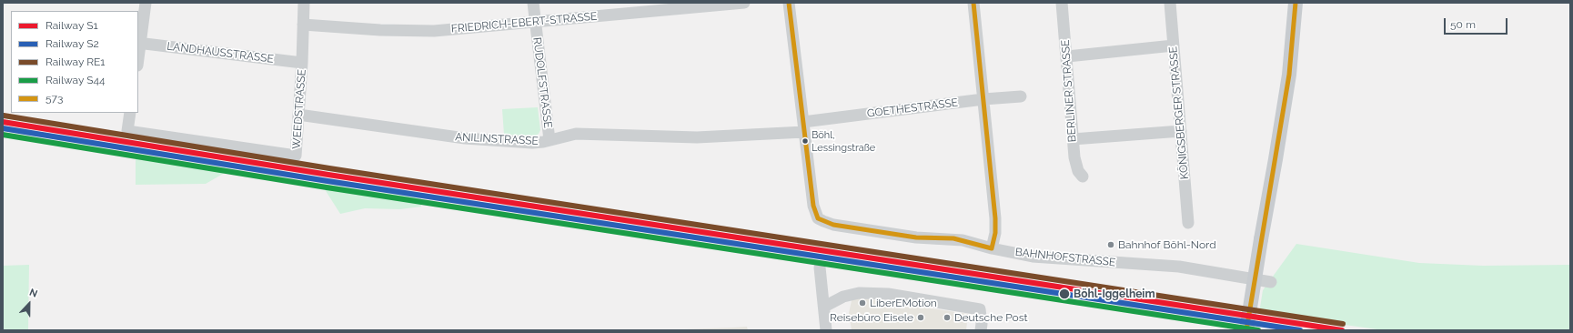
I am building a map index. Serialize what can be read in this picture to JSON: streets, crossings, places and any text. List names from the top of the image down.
{
  "streets": {
    "street": [
      "FRIEDRICH-EBERT-STRASSE",
      "LANDHAUSSTRASSE",
      "RUDOLFSTRASSE",
      "BERLINER STRASSE",
      "GOETHESTRASSE",
      "WEEDSTRASSE",
      "KÖNIGSBERGER STRASSE",
      "ANILINSTRASSE",
      "BAHNHOFSTRASSE"
    ]
  },
  "crossings": [
    ["FRIEDRICH-EBERT-STRASSE", "RUDOLFSTRASSE"],
    ["FRIEDRICH-EBERT-STRASSE", "WEEDSTRASSE"],
    ["LANDHAUSSTRASSE", "WEEDSTRASSE"],
    ["RUDOLFSTRASSE", "ANILINSTRASSE"],
    ["GOETHESTRASSE", "ANILINSTRASSE"],
    ["GOETHESTRASSE", "BAHNHOFSTRASSE"],
    ["WEEDSTRASSE", "ANILINSTRASSE"],
    ["ANILINSTRASSE", "BAHNHOFSTRASSE"]
  ],
  "places": [
    "Böhl, Lessingstraße",
    "Bahnhof Böhl-Nord",
    "Böhl-Iggelheim",
    "LiberEMotion",
    "Reisebüro Eisele",
    "Deutsche Post"
  ],
  "lines": [
    "transit line 573",
    "rail line RE1",
    "rail line S1",
    "rail line S2",
    "rail line S44"
  ],
  "legend": [
    "Railway S1",
    "Railway S2",
    "Railway RE1",
    "Railway S44",
    "573"
  ],
  "scale_bar": "50 m",
  "north": "top"
}
